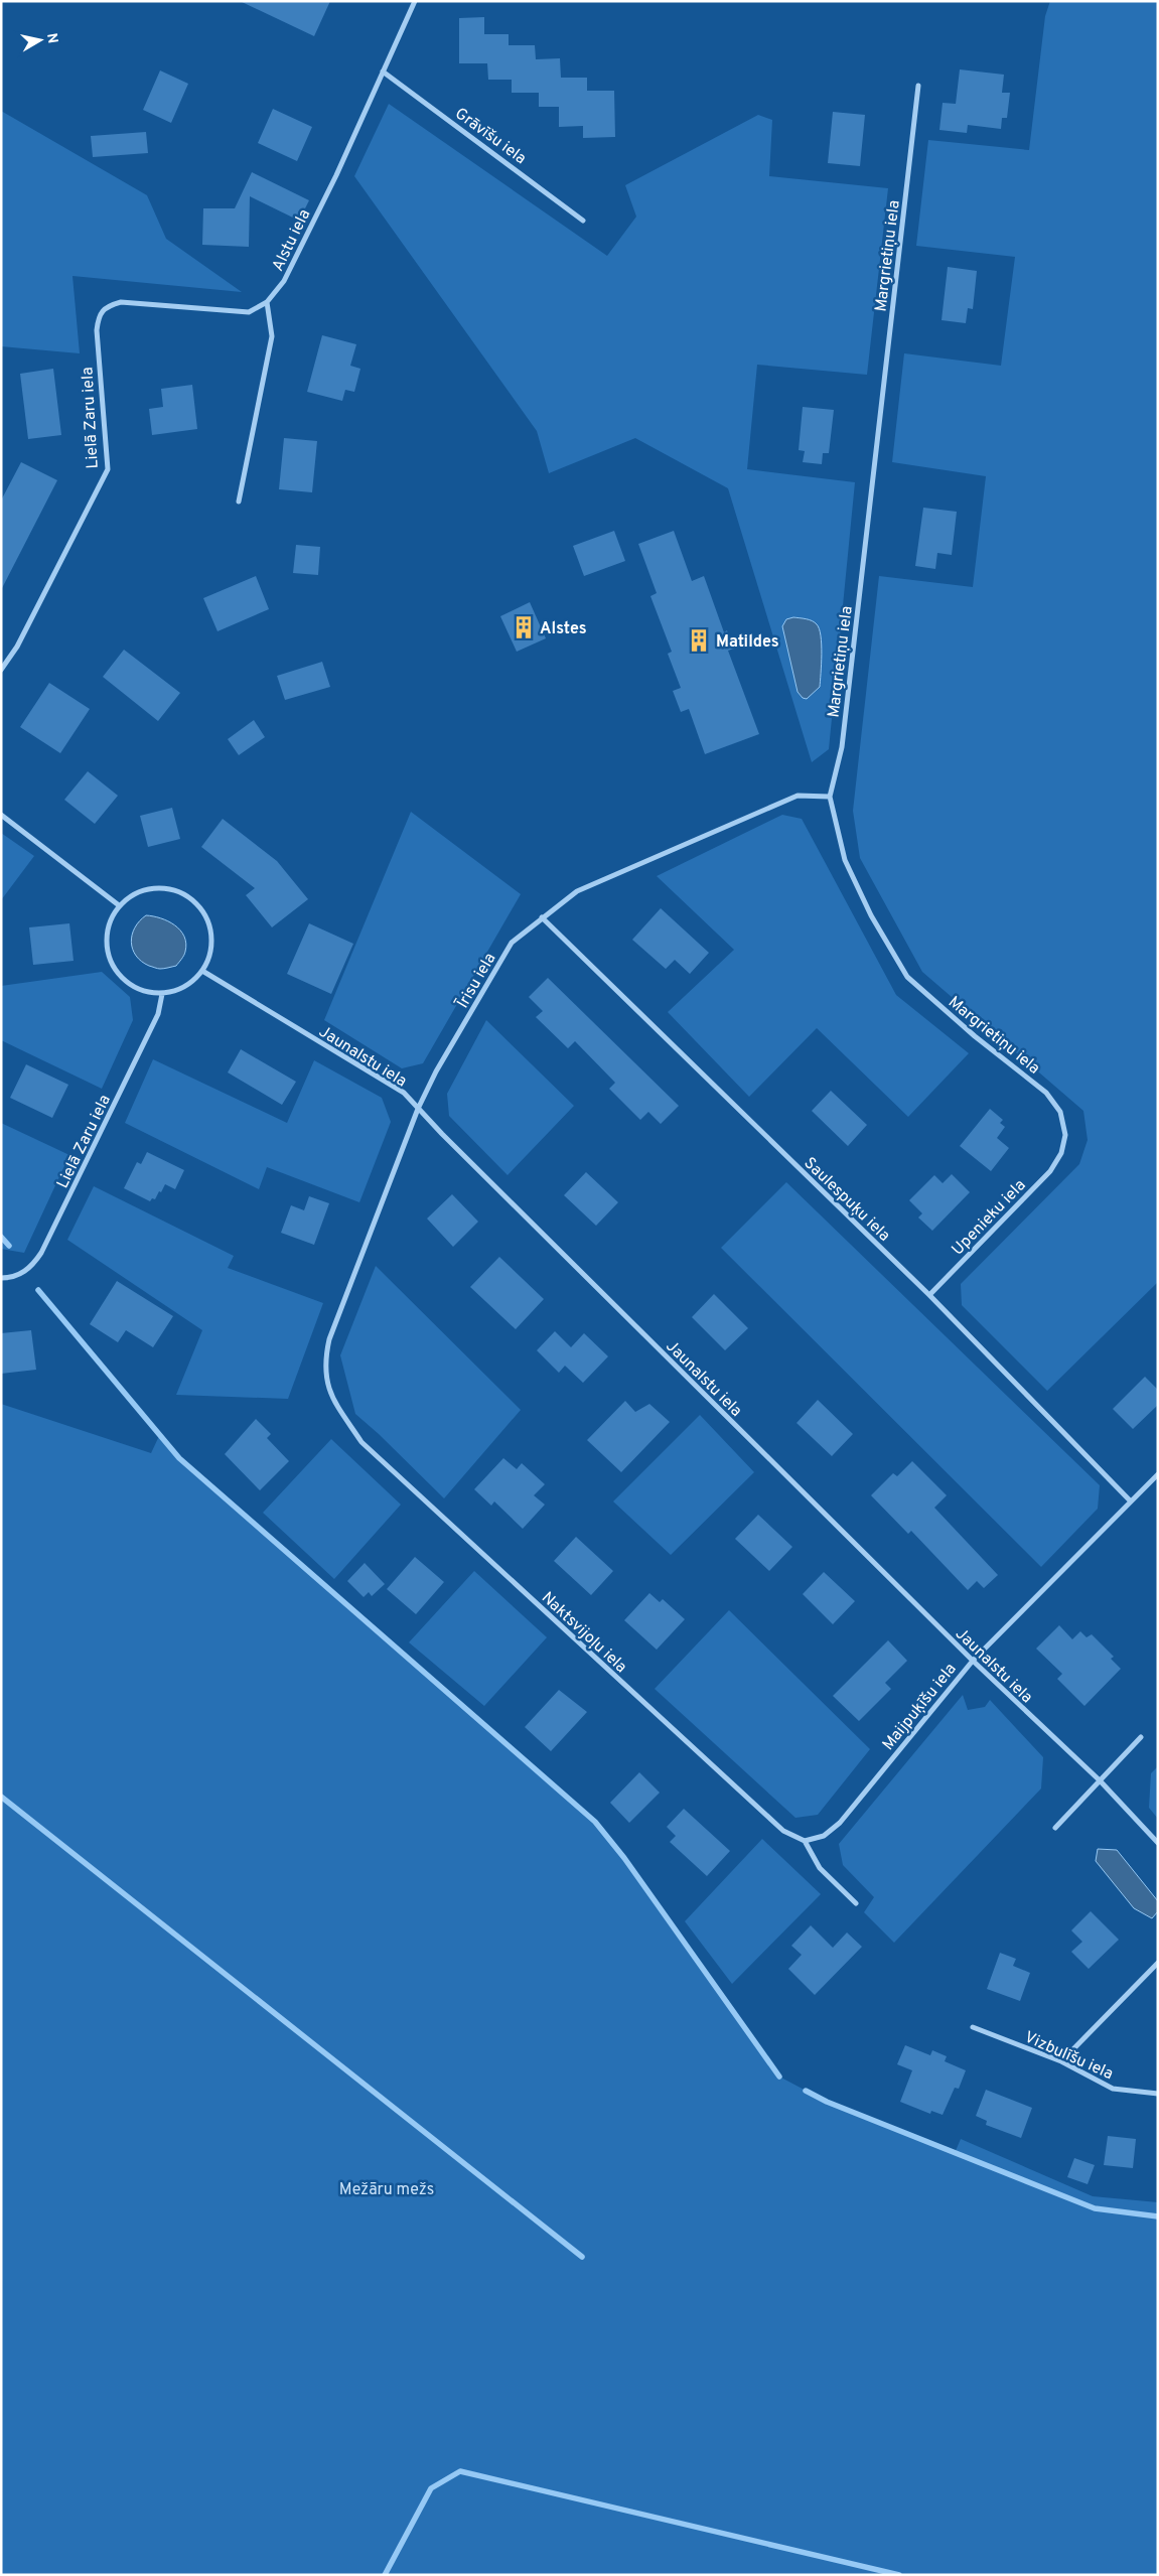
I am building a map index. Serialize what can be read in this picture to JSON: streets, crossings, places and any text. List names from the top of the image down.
{
  "streets": {
    "street": [
      "Grāvīšu iela",
      "Alstu iela",
      "Margrietiņu iela",
      "Lielā Zaru iela",
      "Īrisu iela",
      "Jaunalstu iela",
      "Saulespuķu iela",
      "Upenieku iela",
      "Naktsvijoļu iela",
      "Maijpuķīšu iela",
      "Vizbulīšu iela"
    ]
  },
  "crossings": [
    ["Grāvīšu iela", "Alstu iela"],
    ["Alstu iela", "Lielā Zaru iela"],
    ["Margrietiņu iela", "Īrisu iela"],
    ["Margrietiņu iela", "Upenieku iela"],
    ["Lielā Zaru iela", "Jaunalstu iela"],
    ["Īrisu iela", "Jaunalstu iela"],
    ["Īrisu iela", "Saulespuķu iela"],
    ["Īrisu iela", "Naktsvijoļu iela"],
    ["Jaunalstu iela", "Maijpuķīšu iela"],
    ["Saulespuķu iela", "Upenieku iela"],
    ["Saulespuķu iela", "Maijpuķīšu iela"],
    ["Naktsvijoļu iela", "Maijpuķīšu iela"]
  ],
  "parks": ["Mežāru mežs"],
  "places": {
    "building": ["Alstes", "Matildes"]
  },
  "north": "right"
}
